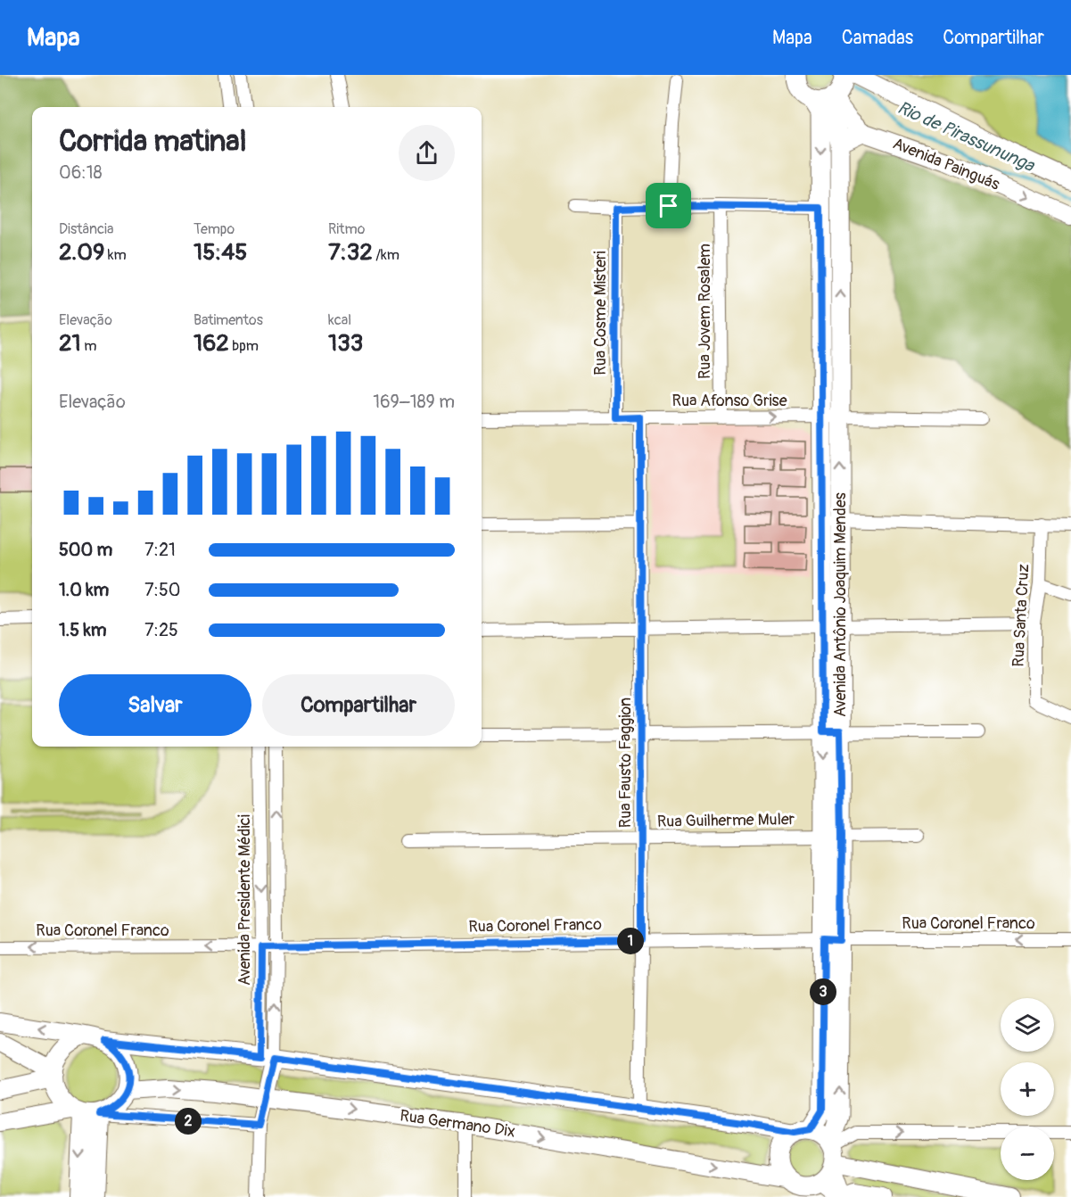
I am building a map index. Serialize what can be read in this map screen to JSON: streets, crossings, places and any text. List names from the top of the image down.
{
  "streets": {
    "main road": ["Avenida Painguás", "Avenida Antônio Joaquim Mendes", "Rua Germano Dix"],
    "street": [
      "Rua Jovem Rosalem",
      "Rua Cosme Misteri",
      "Rua Afonso Grise",
      "Rua Santa Cruz",
      "Rua Fausto Faggion",
      "Rua Guilherme Muler",
      "Avenida Presidente Médici",
      "Rua Coronel Franco"
    ]
  },
  "crossings": [
    ["Avenida Painguás", "Avenida Antônio Joaquim Mendes"],
    ["Rua Jovem Rosalem", "Rua Afonso Grise"],
    ["Rua Cosme Misteri", "Rua Afonso Grise"],
    ["Rua Afonso Grise", "Avenida Antônio Joaquim Mendes"],
    ["Rua Afonso Grise", "Rua Fausto Faggion"],
    ["Avenida Antônio Joaquim Mendes", "Rua Guilherme Muler"],
    ["Avenida Antônio Joaquim Mendes", "Rua Coronel Franco"],
    ["Avenida Antônio Joaquim Mendes", "Rua Germano Dix"],
    ["Rua Fausto Faggion", "Rua Guilherme Muler"],
    ["Rua Fausto Faggion", "Rua Coronel Franco"],
    ["Avenida Presidente Médici", "Rua Coronel Franco"]
  ],
  "one_way": ["Rua Coronel Franco"],
  "water": ["Rio de Pirassununga"],
  "page": {
    "header": "Mapa",
    "nav": ["Mapa", "Camadas", "Compartilhar"],
    "heading": ["Corrida matinal", "06:18"],
    "stats": [
      ["Distância", "2.09 km"],
      ["Tempo", "15:45"],
      ["Ritmo", "7:32 /km"],
      ["Elevação", "21 m"],
      ["Batimentos", "162 bpm"],
      ["kcal", "133"]
    ],
    "chart": ["Elevação", "169–189 m"],
    "list": [
      {
        "name": "500 m",
        "note": "7:21"
      },
      {
        "name": "1.0 km",
        "note": "7:50"
      },
      {
        "name": "1.5 km",
        "note": "7:25"
      }
    ],
    "buttons": ["Salvar", "Compartilhar"],
    "pins": ["1", "3", "2"],
    "map_buttons": ["+", "−"]
  }
}
